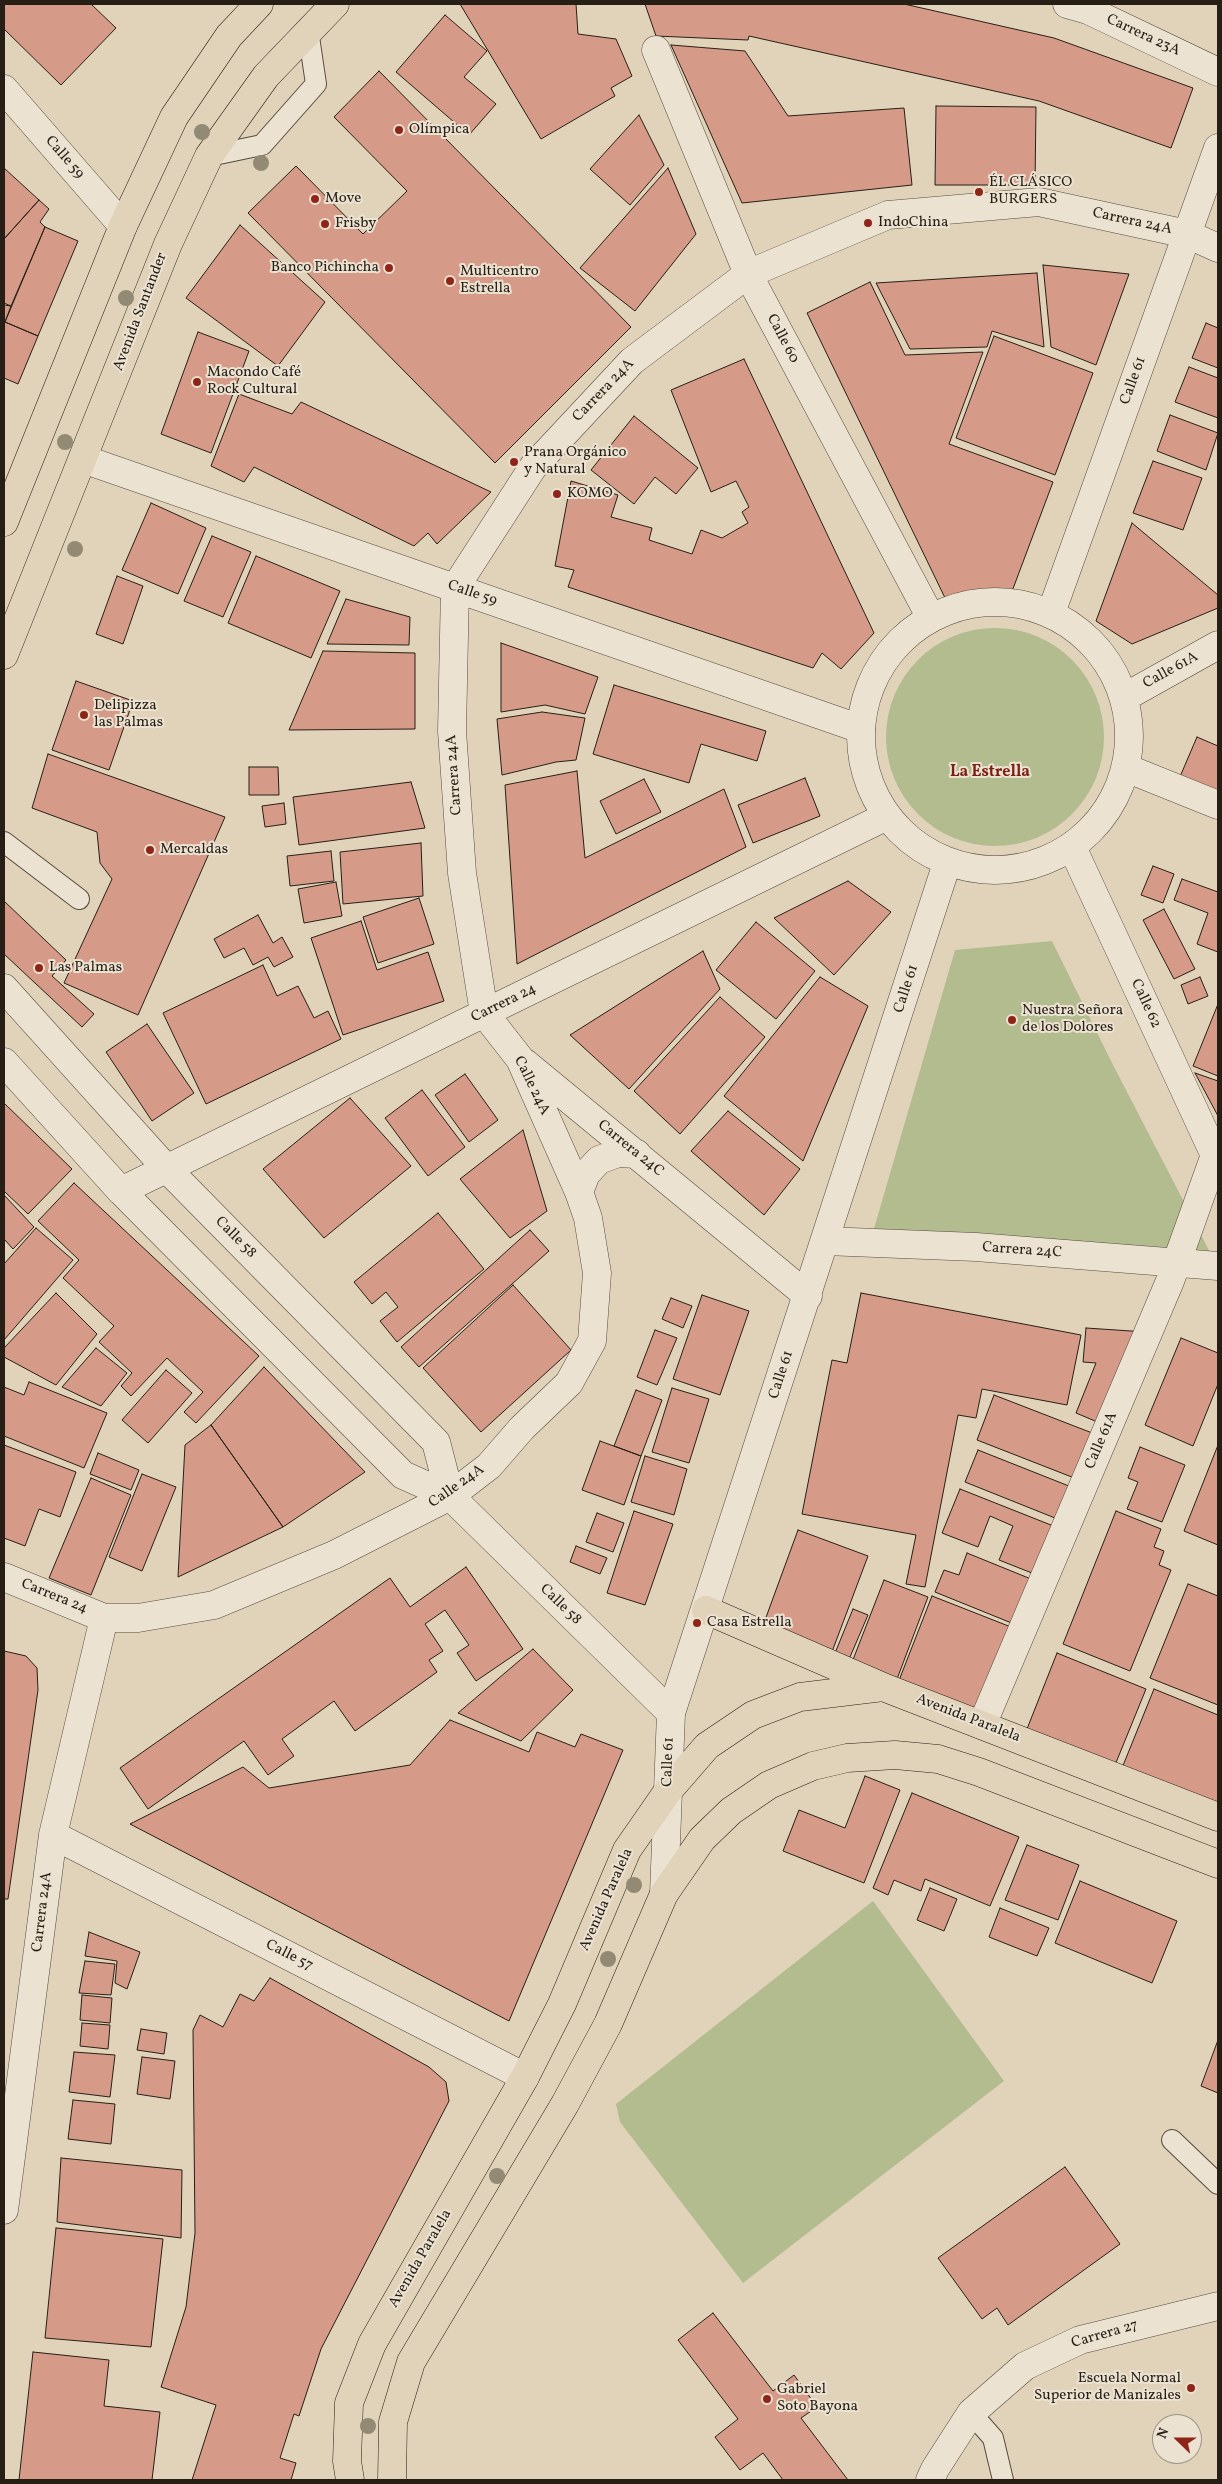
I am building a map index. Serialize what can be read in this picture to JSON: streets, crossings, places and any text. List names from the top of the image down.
{
  "streets": {
    "main road": ["Avenida Santander", "Avenida Paralela"],
    "street": [
      "Carrera 23A",
      "Calle 59",
      "Carrera 24A",
      "Calle 60",
      "Calle 61",
      "Calle 61A",
      "Carrera 24",
      "Calle 62",
      "Calle 24A",
      "Carrera 24C",
      "Calle 58",
      "Calle 57",
      "Carrera 27"
    ]
  },
  "crossings": [
    ["Calle 59", "Carrera 24A"],
    ["Calle 59", "Avenida Santander"],
    ["Carrera 24A", "Calle 60"],
    ["Carrera 24A", "Calle 61"],
    ["Carrera 24A", "Carrera 24"],
    ["Carrera 24A", "Calle 24A"],
    ["Carrera 24A", "Calle 57"],
    ["Calle 61", "Carrera 24C"],
    ["Calle 61", "Calle 58"],
    ["Calle 61", "Avenida Paralela"],
    ["Calle 61A", "Calle 62"],
    ["Calle 61A", "Carrera 24C"],
    ["Calle 61A", "Avenida Paralela"],
    ["Carrera 24", "Calle 24A"],
    ["Carrera 24", "Calle 58"],
    ["Calle 24A", "Carrera 24C"],
    ["Calle 24A", "Calle 58"],
    ["Avenida Paralela", "Calle 57"]
  ],
  "districts": ["La Estrella"],
  "places": [
    "Olímpica",
    "ÉL CLÁSICO BURGERS",
    "Move",
    "IndoChina",
    "Frisby",
    "Banco Pichincha",
    "Multicentro Estrella",
    "Macondo Café Rock Cultural",
    "Prana Orgánico y Natural",
    "KOMO",
    "Delipizza las Palmas",
    "Mercaldas",
    "Las Palmas",
    "Nuestra Señora de los Dolores",
    "Casa Estrella",
    "Escuela Normal Superior de Manizales",
    "Gabriel Soto Bayona"
  ],
  "north": "left"
}
